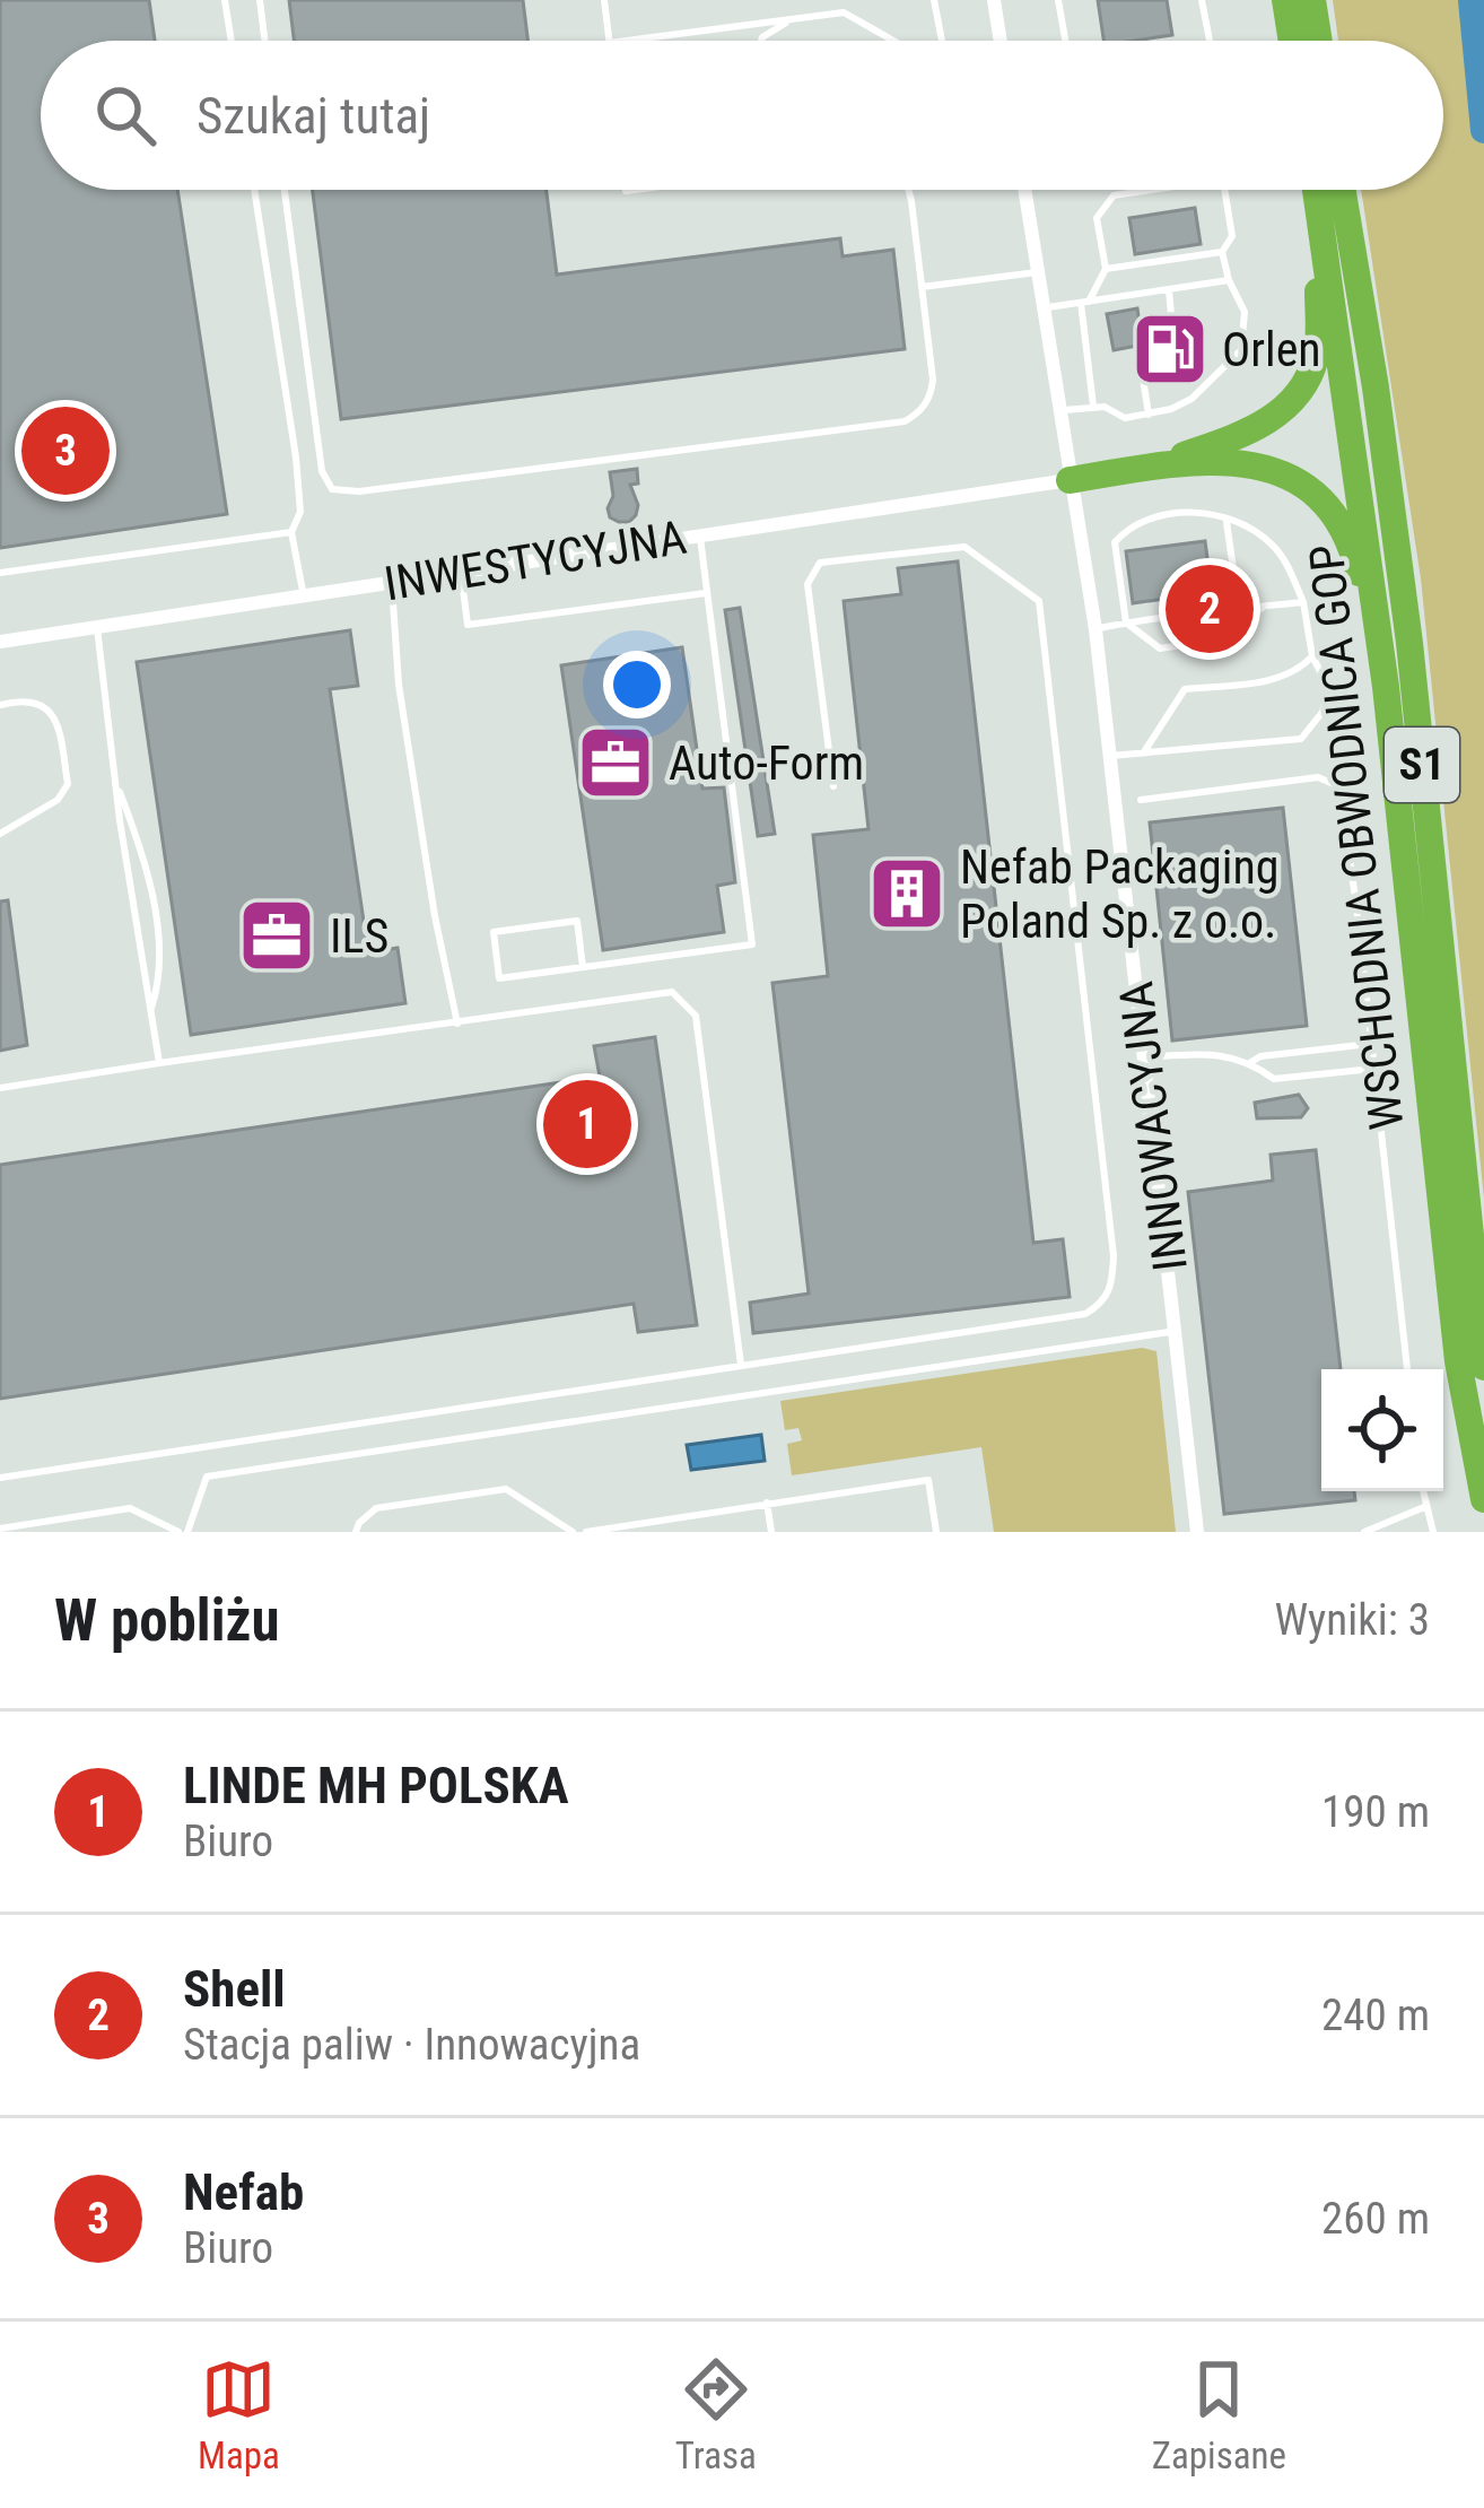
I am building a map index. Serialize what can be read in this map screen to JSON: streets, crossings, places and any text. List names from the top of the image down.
{
  "streets": {
    "highway": ["S1", "WSCHODNIA OBWODNICA GOP"],
    "street": ["INWESTYCYJNA", "INNOWACYJNA"]
  },
  "crossings": [
    ["INWESTYCYJNA", "INNOWACYJNA"]
  ],
  "places": {
    "fuel station": ["Orlen"],
    "office": ["Auto-Form", "ILS"],
    "building": ["Nefab Packaging Poland Sp. z o.o."]
  },
  "page": {
    "search": "Szukaj tutaj",
    "pins": ["3", "2", "1"],
    "heading": ["W pobliżu", "Wyniki: 3"],
    "list": [
      {
        "mark": "1",
        "name": "LINDE MH POLSKA",
        "note": "Biuro",
        "value": "190 m"
      },
      {
        "mark": "2",
        "name": "Shell",
        "note": "Stacja paliw · Innowacyjna",
        "value": "240 m"
      },
      {
        "mark": "3",
        "name": "Nefab",
        "note": "Biuro",
        "value": "260 m"
      }
    ],
    "nav": ["Mapa", "Trasa", "Zapisane"]
  }
}
